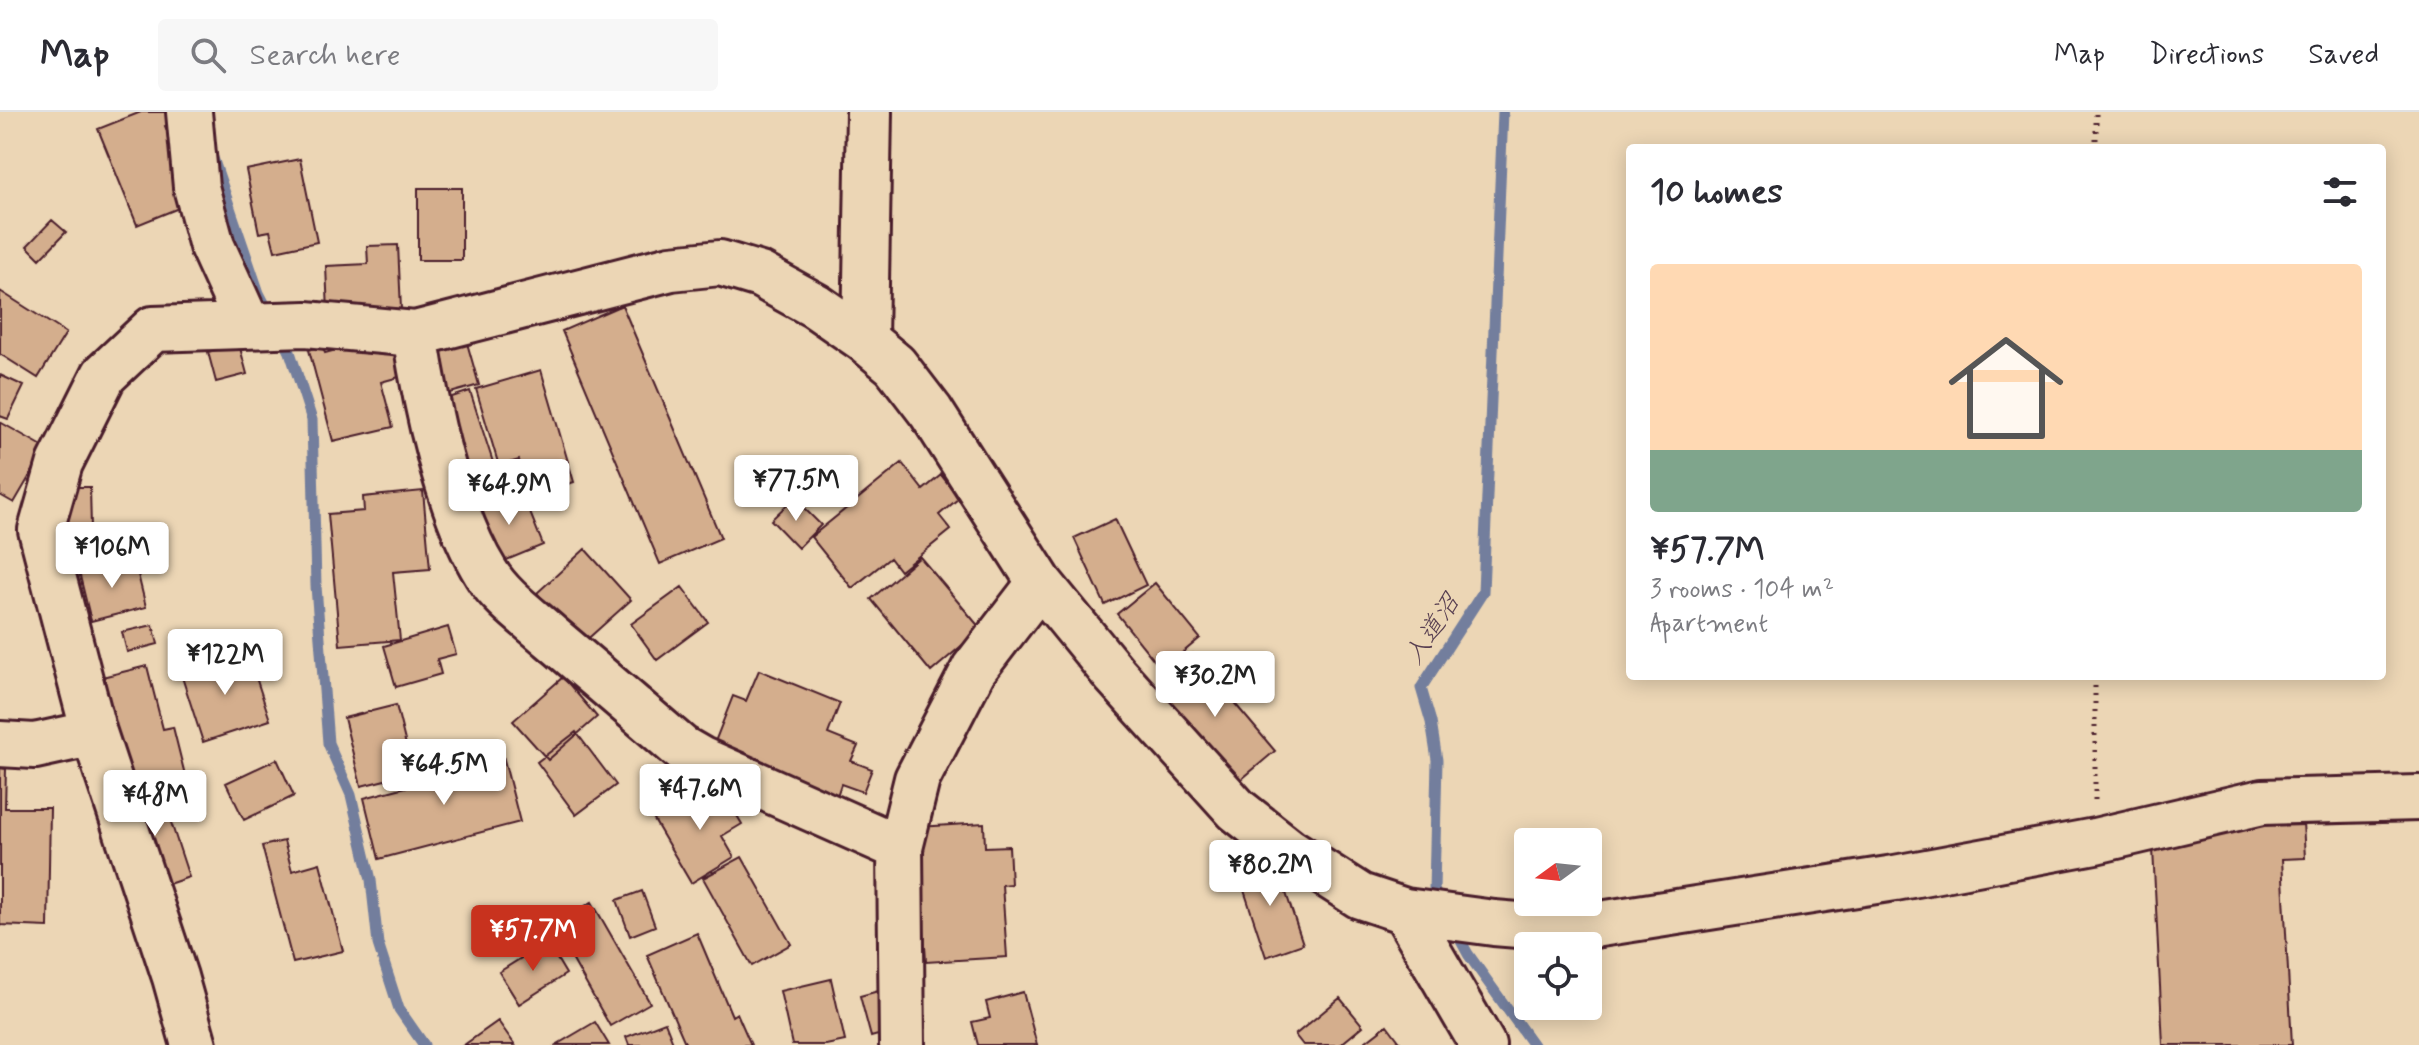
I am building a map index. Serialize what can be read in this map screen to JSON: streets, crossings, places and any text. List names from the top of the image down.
{
  "water": ["入道沼"],
  "north": "left",
  "page": {
    "header": "Map",
    "search": "Search here",
    "nav": ["Map", "Directions", "Saved"],
    "heading": "10 homes",
    "list": [
      {
        "name": "¥57.7M",
        "note": "3 rooms · 104 m² · Apartment"
      }
    ],
    "price": [
      "¥77.5M",
      "¥64.9M",
      "¥106M",
      "¥122M",
      "¥30.2M",
      "¥64.5M",
      "¥47.6M",
      "¥48M",
      "¥80.2M",
      "¥57.7M"
    ]
  }
}
